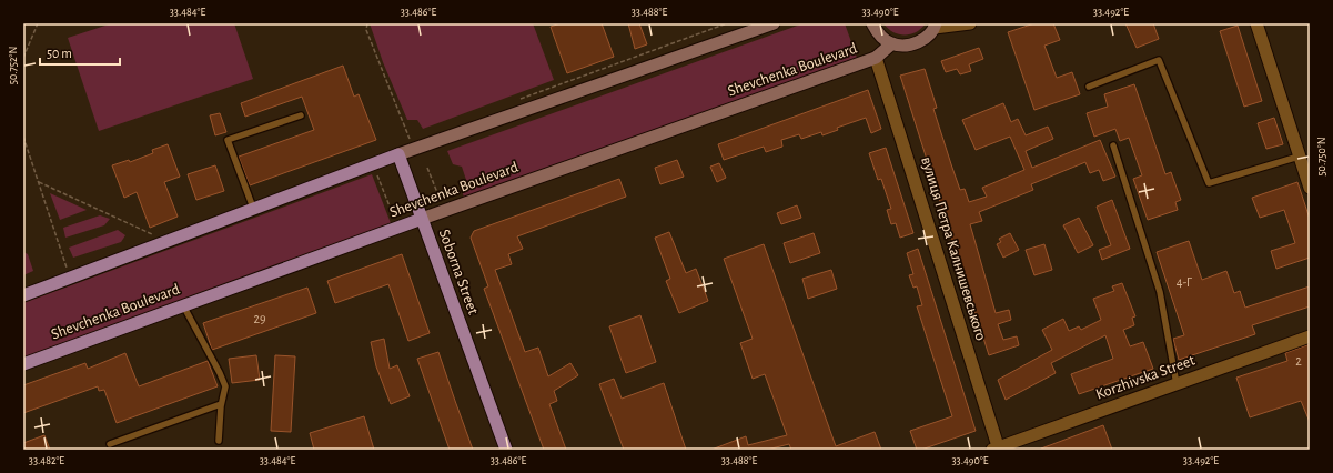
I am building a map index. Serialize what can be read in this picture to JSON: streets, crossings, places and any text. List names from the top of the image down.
{
  "streets": {
    "main road": ["Shevchenka Boulevard", "Soborna Street"],
    "street": ["вулиця Петра Калнишевського", "Korzhivska Street"]
  },
  "crossings": [
    ["Shevchenka Boulevard", "вулиця Петра Калнишевського"],
    ["Shevchenka Boulevard", "Soborna Street"],
    ["вулиця Петра Калнишевського", "Korzhivska Street"]
  ],
  "house_numbers": ["4-Г", "29", "2"],
  "scale_bar": "50 m",
  "coordinates": [
    "33.484°E",
    "33.486°E",
    "33.488°E",
    "33.490°E",
    "33.492°E",
    "50.752°N",
    "50.750°N",
    "33.482°E"
  ]
}
